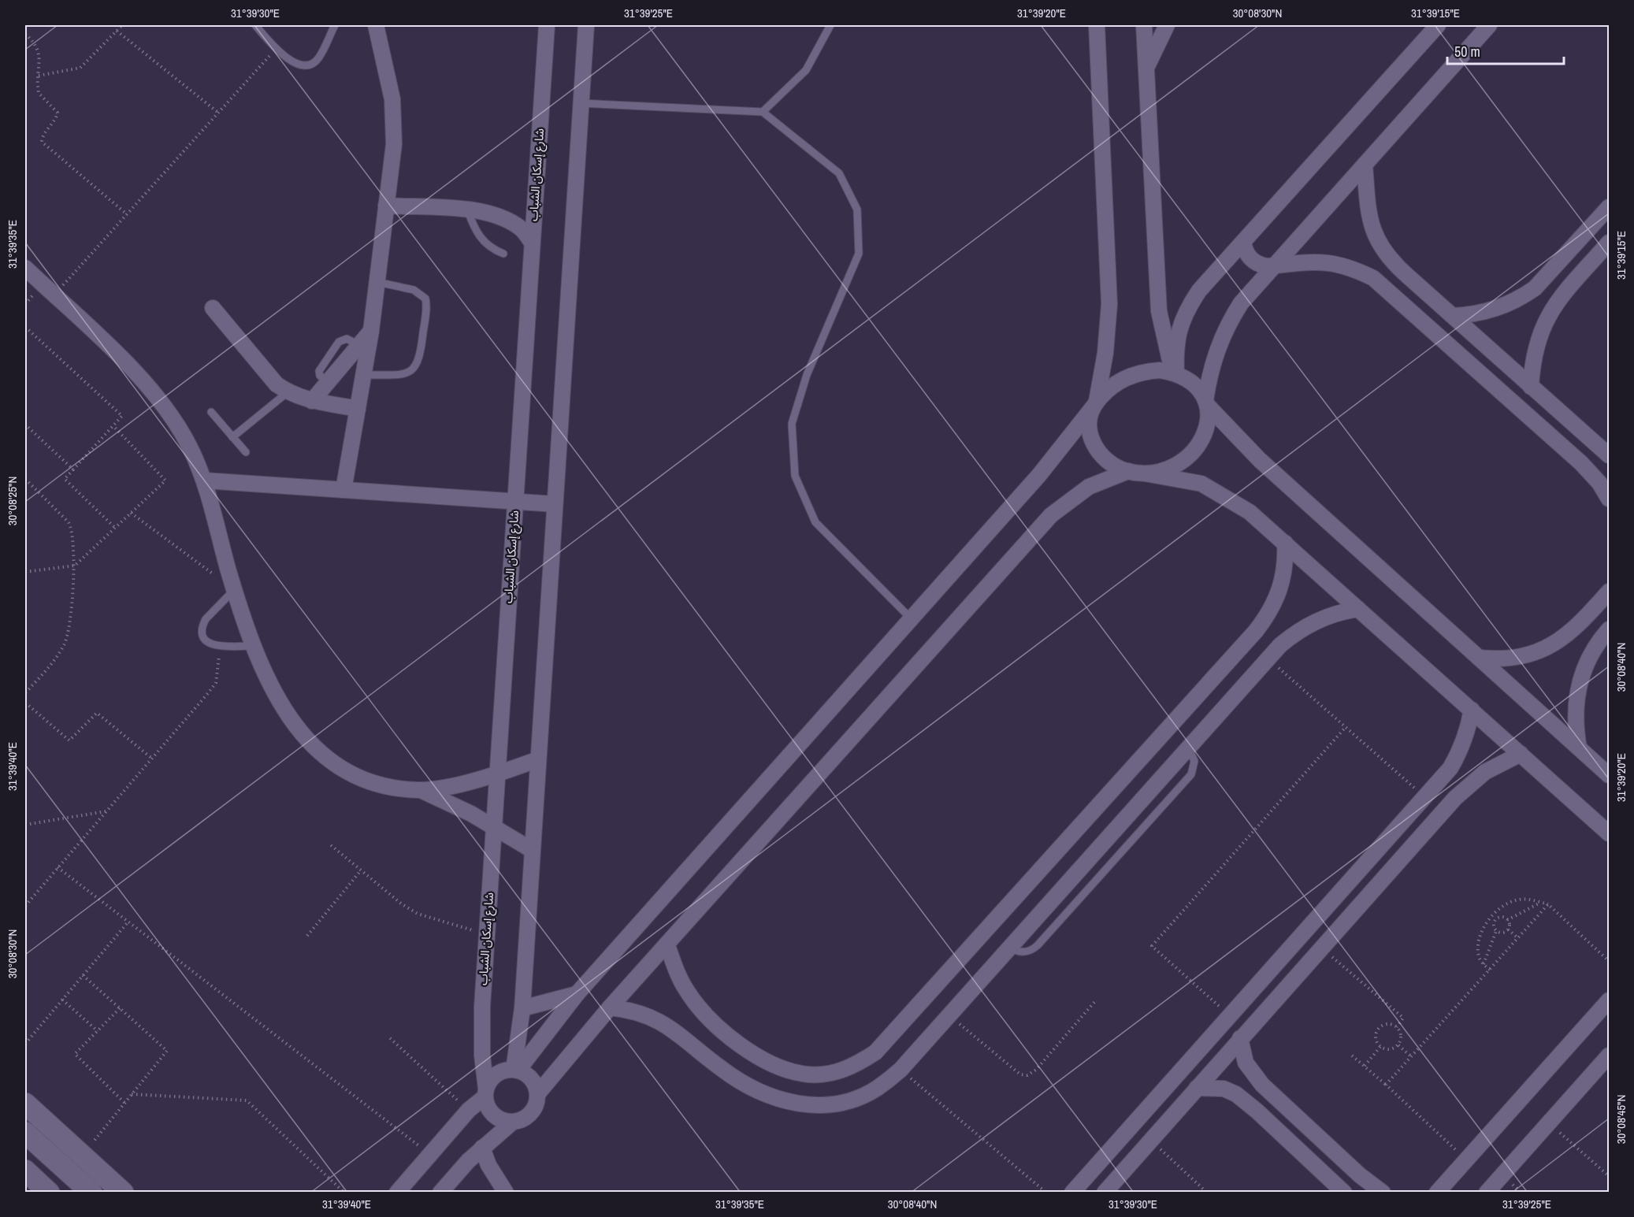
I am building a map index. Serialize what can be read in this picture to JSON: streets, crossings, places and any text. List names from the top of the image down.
{
  "streets": {
    "street": ["شارع إسكان الشباب"]
  },
  "scale_bar": "50 m",
  "coordinates": [
    "31°39'30\"E",
    "31°39'25\"E",
    "31°39'20\"E",
    "30°08'30\"N",
    "31°39'15\"E",
    "31°39'35\"E",
    "30°08'25\"N",
    "30°08'40\"N",
    "31°39'40\"E",
    "30°08'45\"N"
  ]
}
